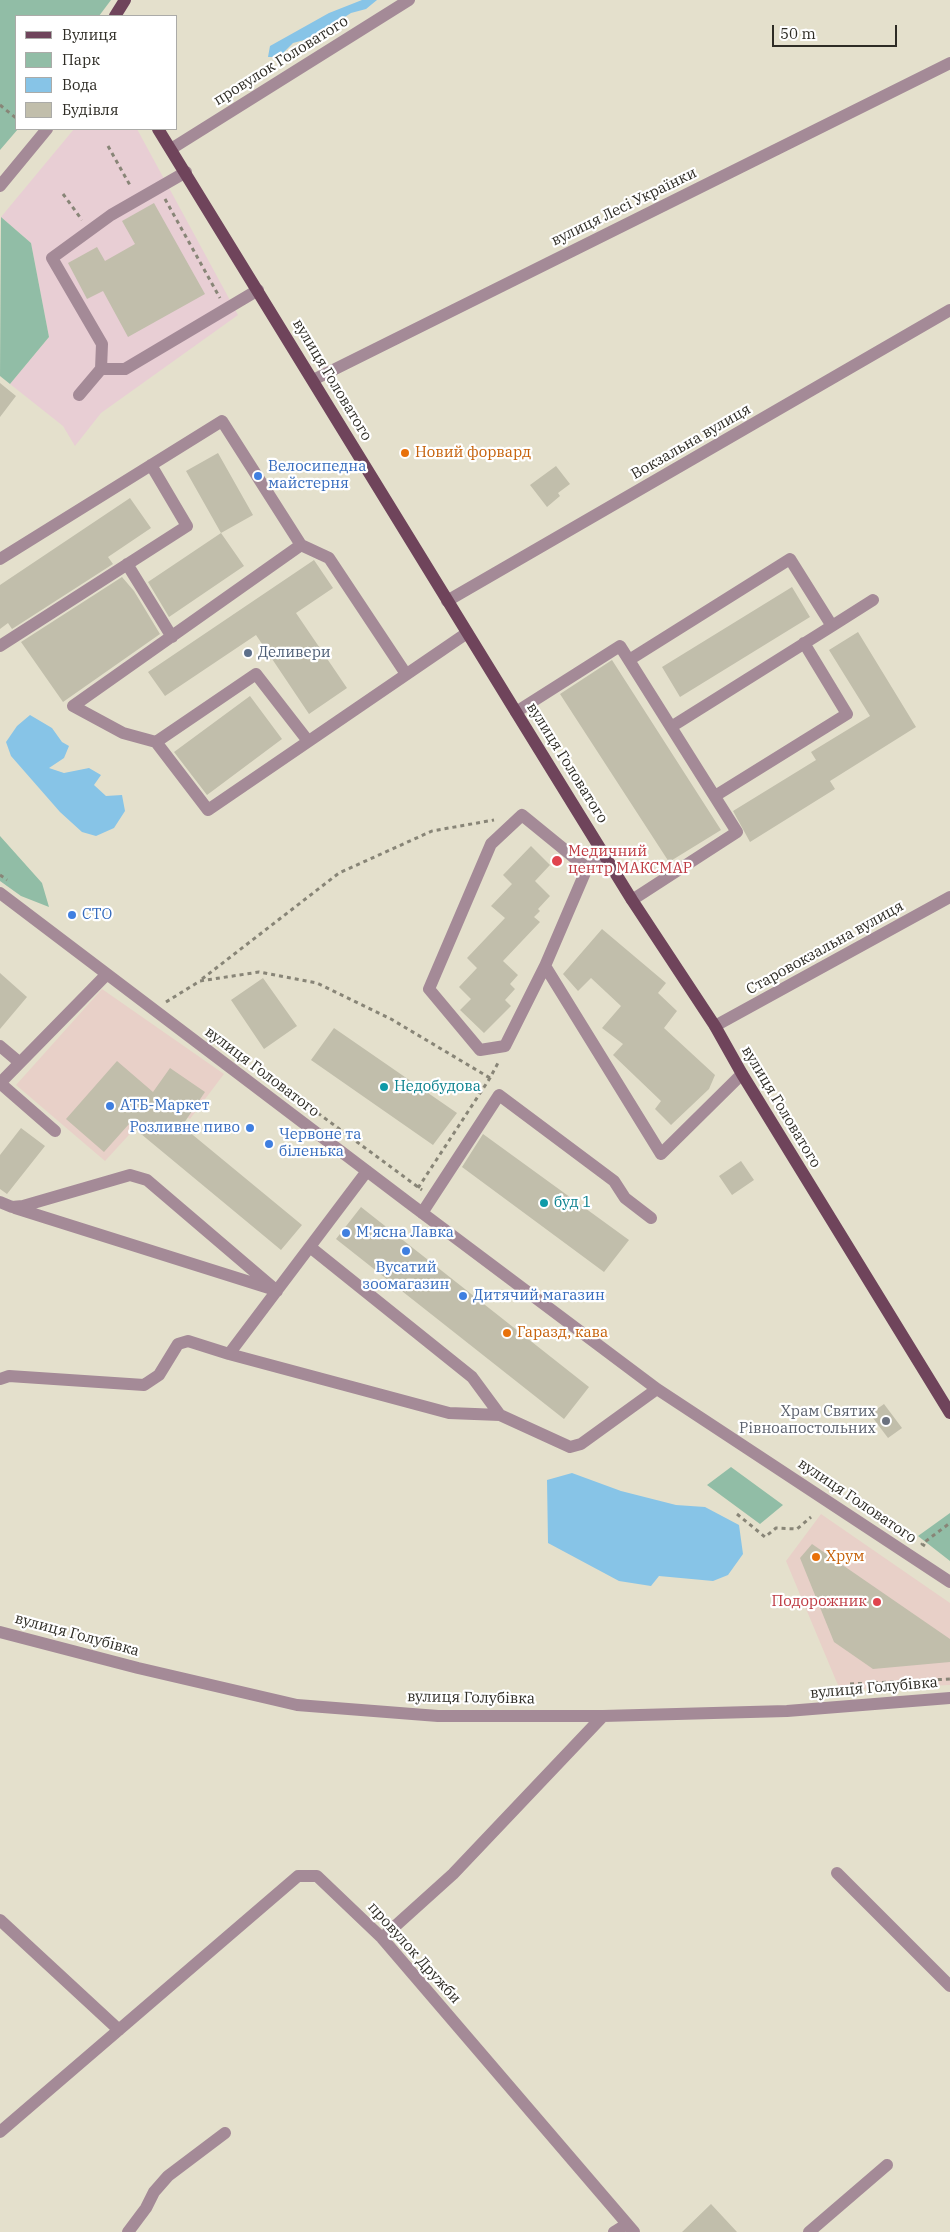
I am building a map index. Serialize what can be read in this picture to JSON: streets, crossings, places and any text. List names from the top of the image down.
{
  "streets": {
    "main road": ["вулиця Головатого"],
    "street": [
      "провулок Головатого",
      "вулиця Лесі Українки",
      "Вокзальна вулиця",
      "Старовокзальна вулиця",
      "вулиця Голубівка",
      "провулок Дружби"
    ]
  },
  "crossings": [
    ["провулок Головатого", "вулиця Головатого"],
    ["вулиця Лесі Українки", "вулиця Головатого"],
    ["вулиця Головатого", "Вокзальна вулиця"],
    ["вулиця Головатого", "Старовокзальна вулиця"]
  ],
  "places": [
    "Новий форвард",
    "Велосипедна майстерня",
    "Деливери",
    "Медичний центр МАКСМАР",
    "СТО",
    "Недобудова",
    "АТБ-Маркет",
    "Розливне пиво",
    "Червоне та біленька",
    "буд 1",
    "М'ясна Лавка",
    "Вусатий зоомагазин",
    "Дитячий магазин",
    "Гаразд, кава",
    "Храм Святих Рівноапостольних",
    "Хрум",
    "Подорожник"
  ],
  "legend": [
    "Вулиця",
    "Парк",
    "Вода",
    "Будівля"
  ],
  "scale_bar": "50 m"
}
